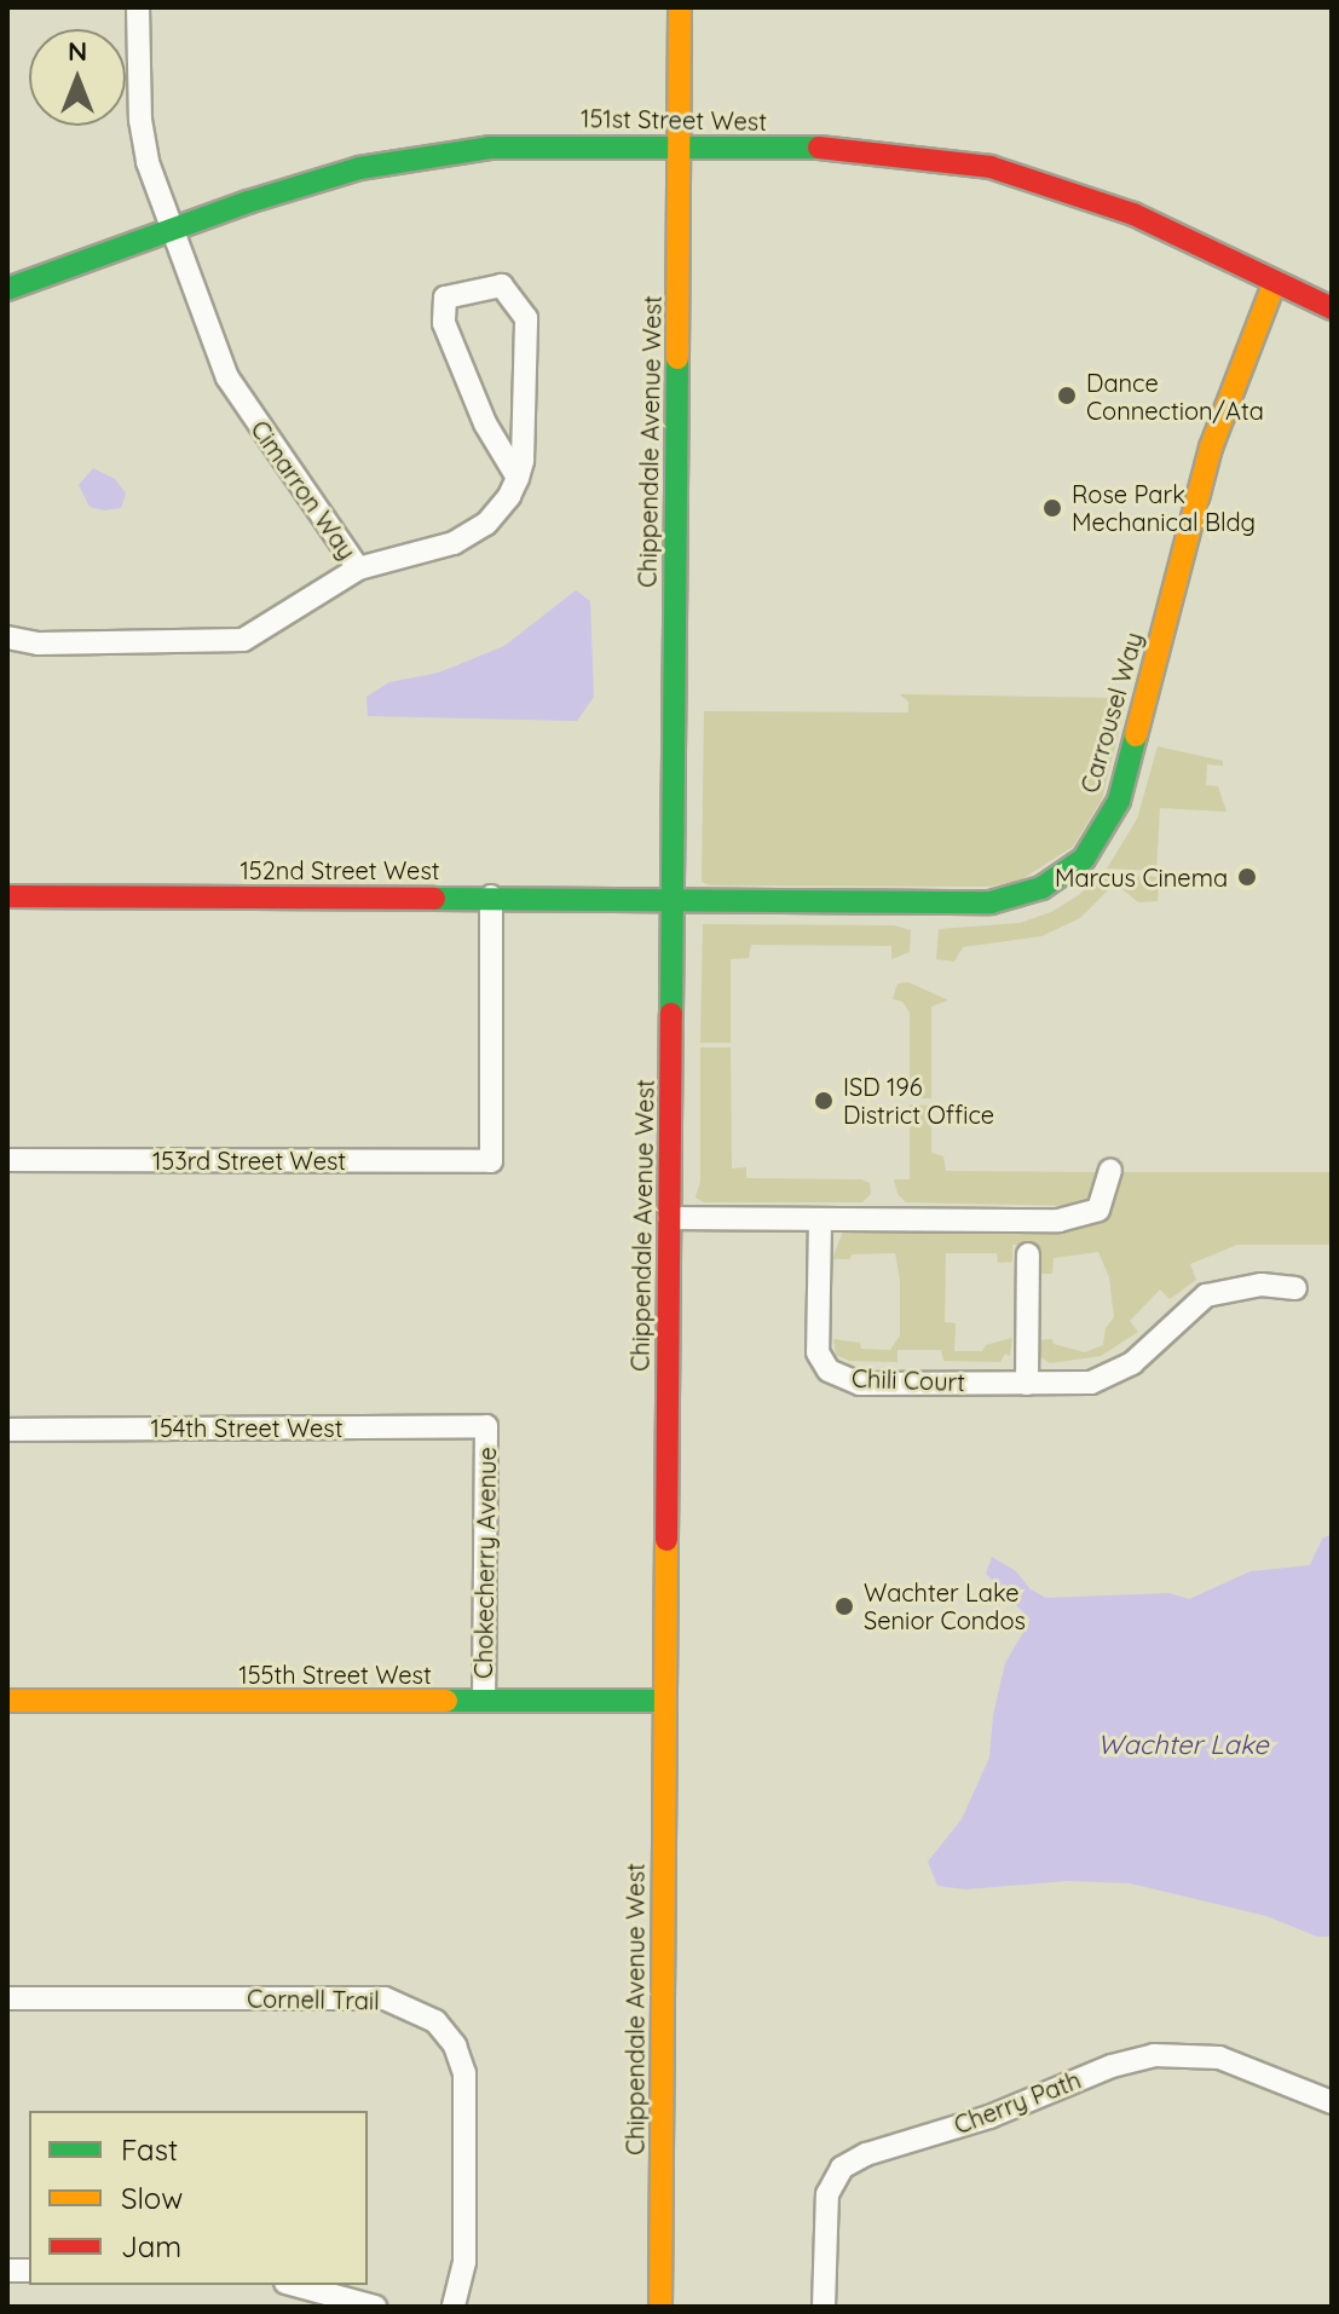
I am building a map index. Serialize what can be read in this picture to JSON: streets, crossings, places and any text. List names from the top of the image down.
{
  "streets": {
    "street": [
      "151st Street West",
      "Chippendale Avenue West",
      "Cimarron Way",
      "Carrousel Way",
      "152nd Street West",
      "153rd Street West",
      "Chili Court",
      "154th Street West",
      "Chokecherry Avenue",
      "155th Street West",
      "Cornell Trail",
      "Cherry Path"
    ]
  },
  "crossings": [
    ["151st Street West", "Chippendale Avenue West"],
    ["151st Street West", "Cimarron Way"],
    ["151st Street West", "Carrousel Way"],
    ["Chippendale Avenue West", "Carrousel Way"],
    ["Chippendale Avenue West", "152nd Street West"],
    ["Chippendale Avenue West", "155th Street West"],
    ["Carrousel Way", "152nd Street West"],
    ["152nd Street West", "153rd Street West"],
    ["154th Street West", "Chokecherry Avenue"],
    ["Chokecherry Avenue", "155th Street West"]
  ],
  "water": ["Wachter Lake"],
  "places": [
    "Dance Connection/Ata",
    "Rose Park Mechanical Bldg",
    "Marcus Cinema",
    "ISD 196 District Office",
    "Wachter Lake Senior Condos"
  ],
  "legend": ["Fast", "Slow", "Jam"],
  "north": "top"
}
